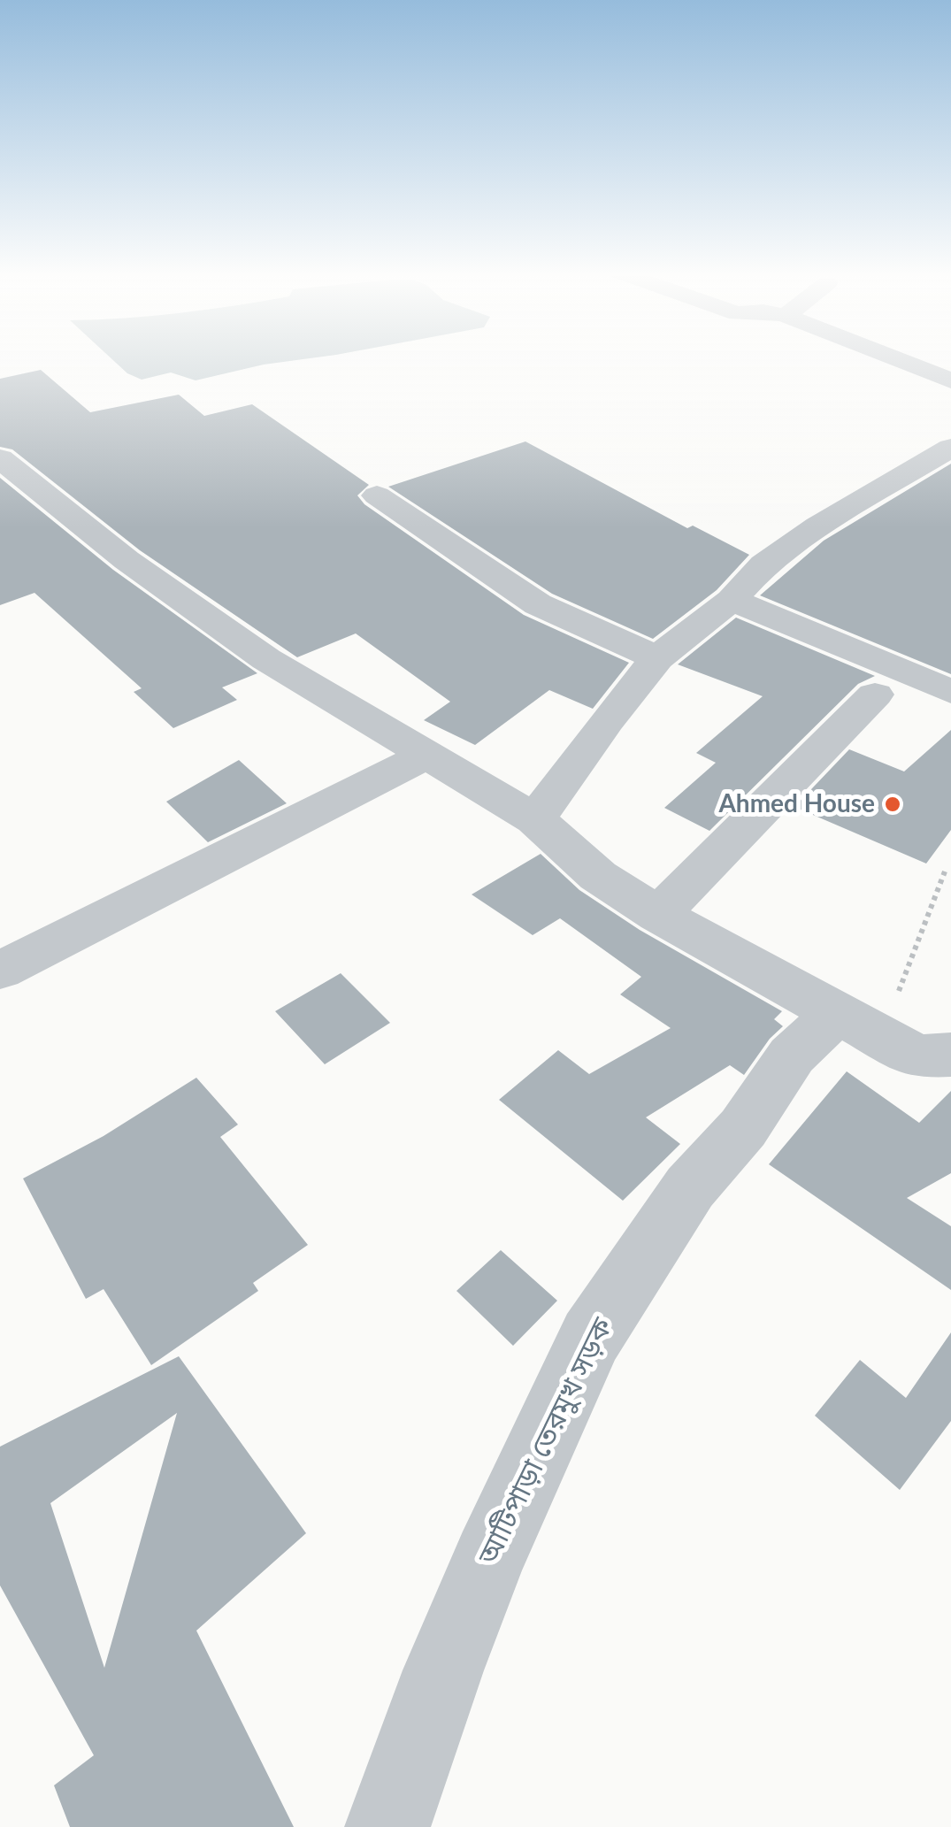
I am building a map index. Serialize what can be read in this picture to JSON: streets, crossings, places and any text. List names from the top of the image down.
{
  "streets": {
    "street": ["আটিপাড়া তেরমুখ সড়ক"]
  },
  "places": ["Ahmed House"]
}
